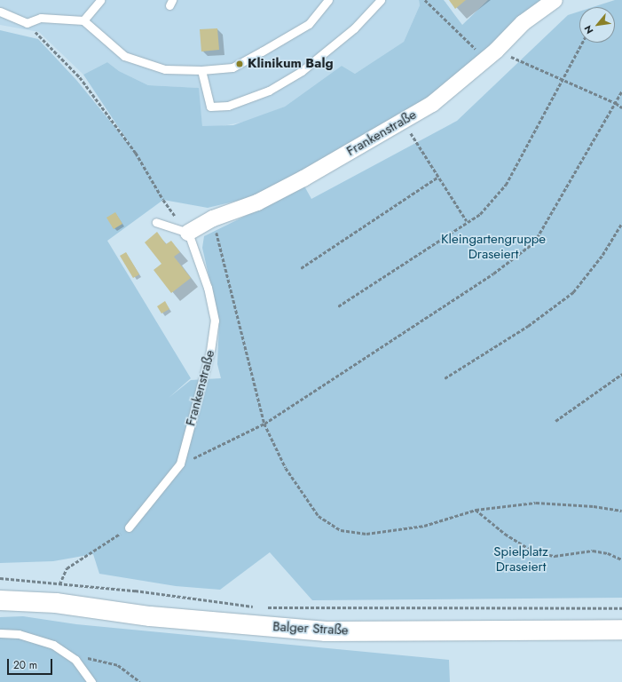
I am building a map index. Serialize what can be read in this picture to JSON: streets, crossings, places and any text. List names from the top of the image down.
{
  "streets": {
    "street": ["Frankenstraße", "Balger Straße"]
  },
  "parks": ["Kleingartengruppe Draseiert", "Spielplatz Draseiert"],
  "places": ["Klinikum Balg"],
  "scale_bar": "20 m",
  "north": "bottom left"
}
